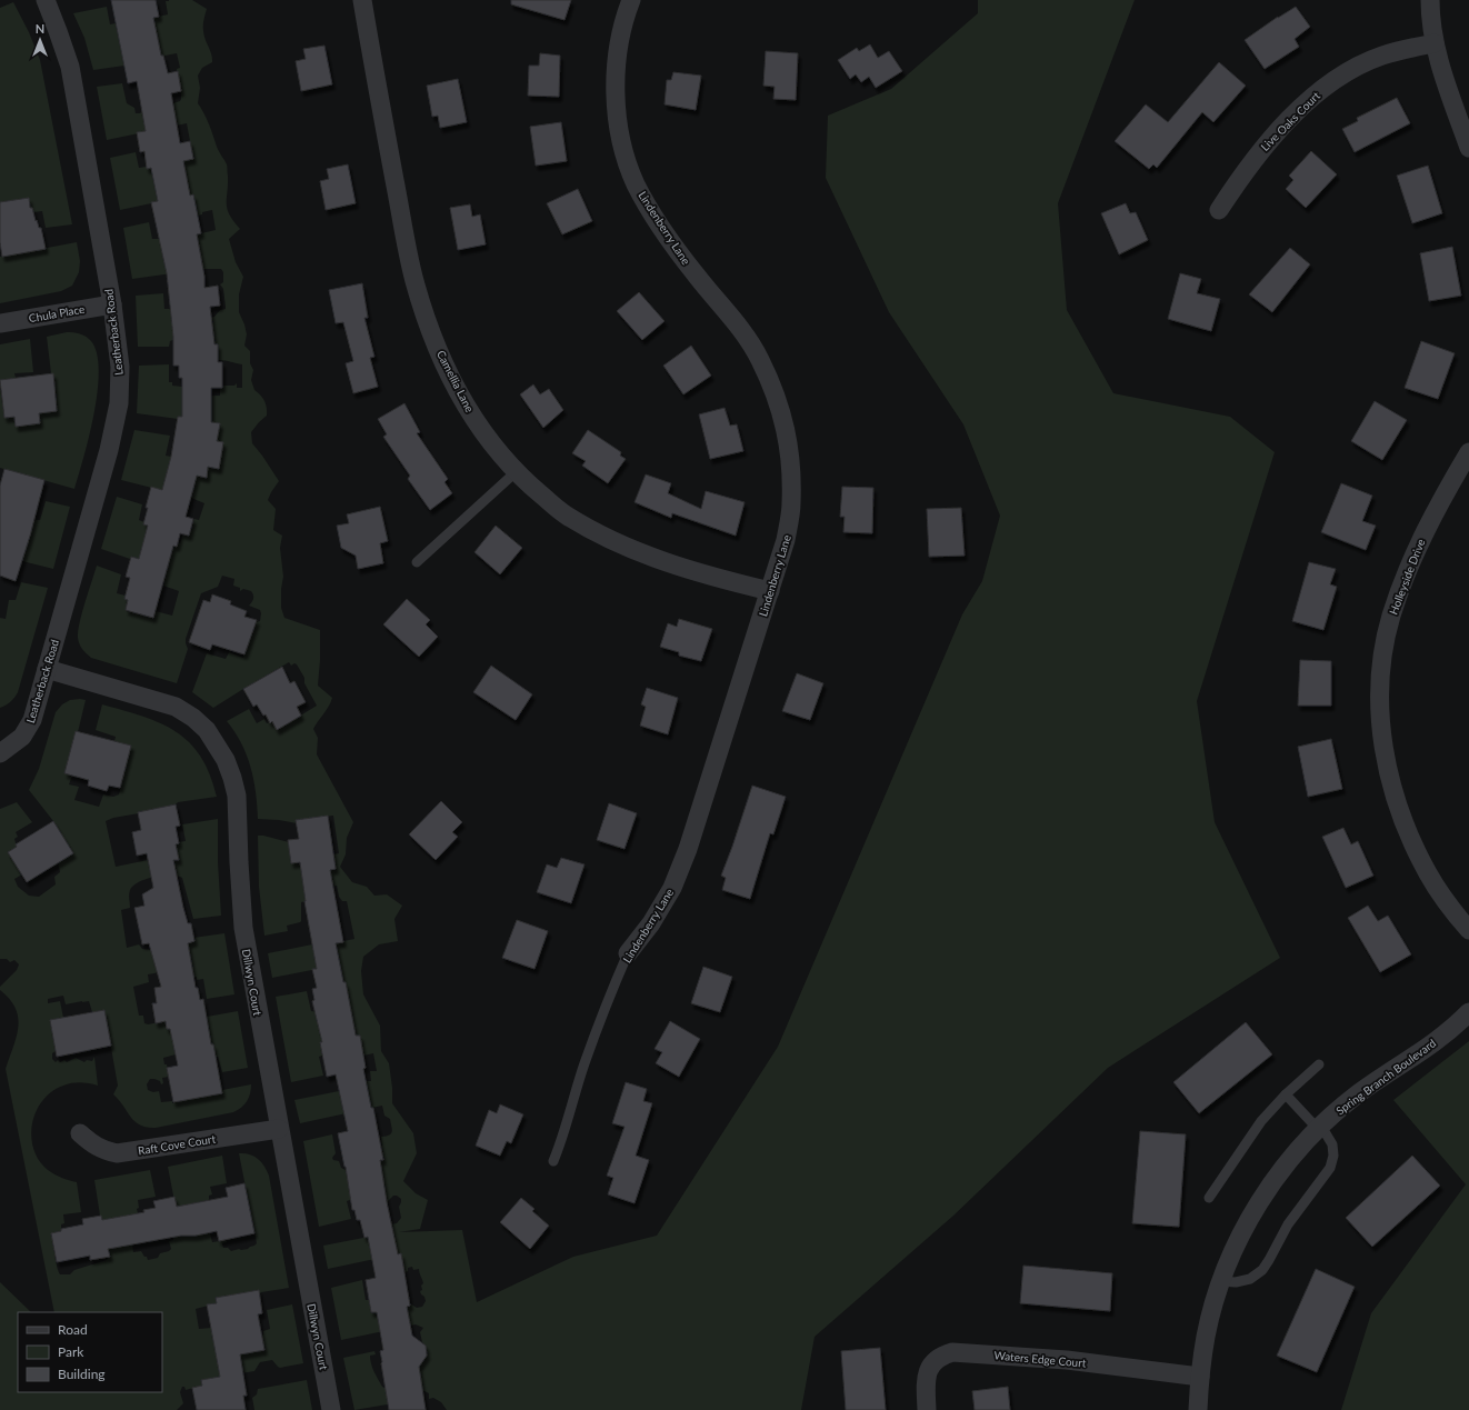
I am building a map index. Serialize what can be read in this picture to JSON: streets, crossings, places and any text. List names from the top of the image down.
{
  "streets": {
    "street": [
      "Live Oaks Court",
      "Lindenberry Lane",
      "Chula Place",
      "Leatherback Road",
      "Camellia Lane",
      "Holleyside Drive",
      "Dillwyn Court",
      "Spring Branch Boulevard",
      "Raft Cove Court",
      "Waters Edge Court"
    ]
  },
  "crossings": [
    ["Lindenberry Lane", "Camellia Lane"],
    ["Chula Place", "Leatherback Road"],
    ["Leatherback Road", "Dillwyn Court"],
    ["Dillwyn Court", "Raft Cove Court"],
    ["Spring Branch Boulevard", "Waters Edge Court"]
  ],
  "legend": ["Road", "Park", "Building"],
  "north": "top"
}
